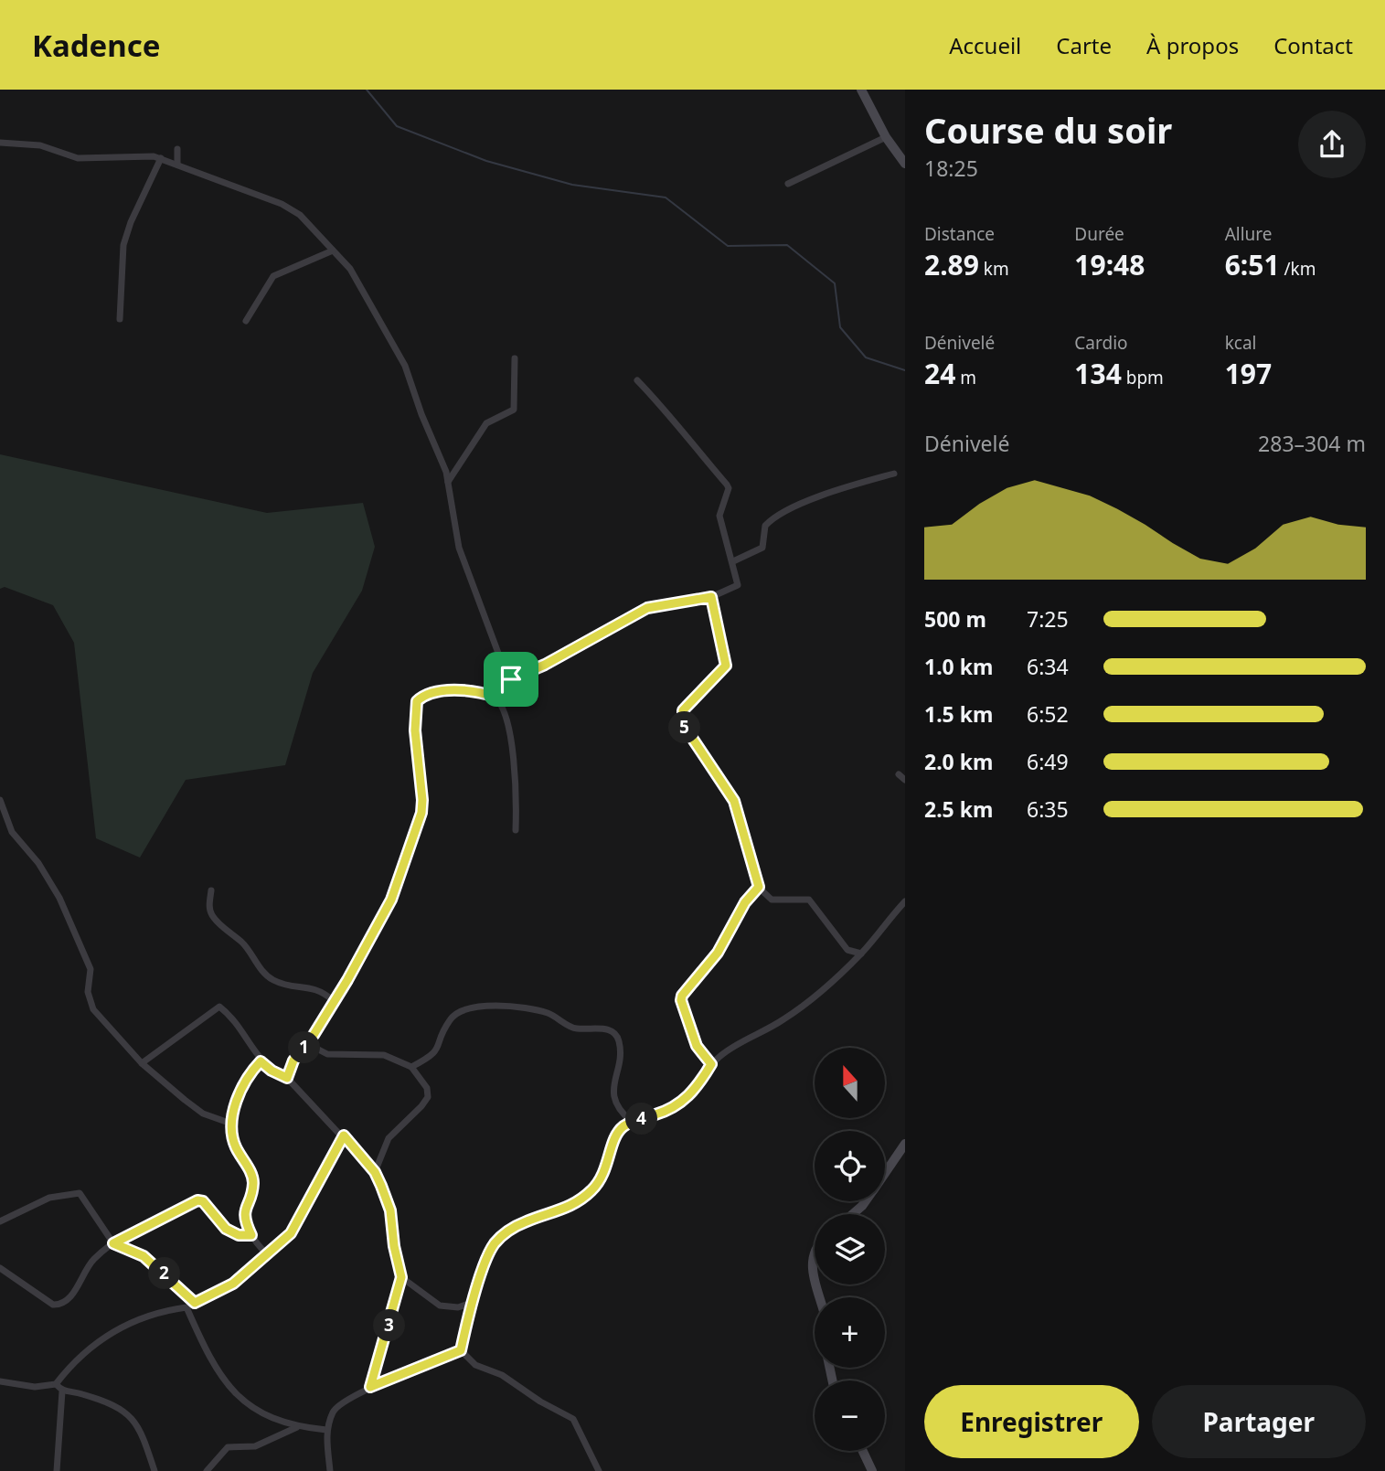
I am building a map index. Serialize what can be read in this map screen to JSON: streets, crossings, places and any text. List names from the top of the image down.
{
  "north": "top",
  "page": {
    "header": "Kadence",
    "nav": [
      "Accueil",
      "Carte",
      "À propos",
      "Contact"
    ],
    "heading": ["Course du soir", "18:25"],
    "stats": [
      ["Distance", "2.89 km"],
      ["Durée", "19:48"],
      ["Allure", "6:51 /km"],
      ["Dénivelé", "24 m"],
      ["Cardio", "134 bpm"],
      ["kcal", "197"]
    ],
    "chart": ["Dénivelé", "283–304 m"],
    "list": [
      {
        "name": "500 m",
        "note": "7:25"
      },
      {
        "name": "1.0 km",
        "note": "6:34"
      },
      {
        "name": "1.5 km",
        "note": "6:52"
      },
      {
        "name": "2.0 km",
        "note": "6:49"
      },
      {
        "name": "2.5 km",
        "note": "6:35"
      }
    ],
    "pins": [
      "5",
      "1",
      "4",
      "2",
      "3"
    ],
    "map_buttons": ["+", "−"],
    "buttons": ["Enregistrer", "Partager"]
  }
}
